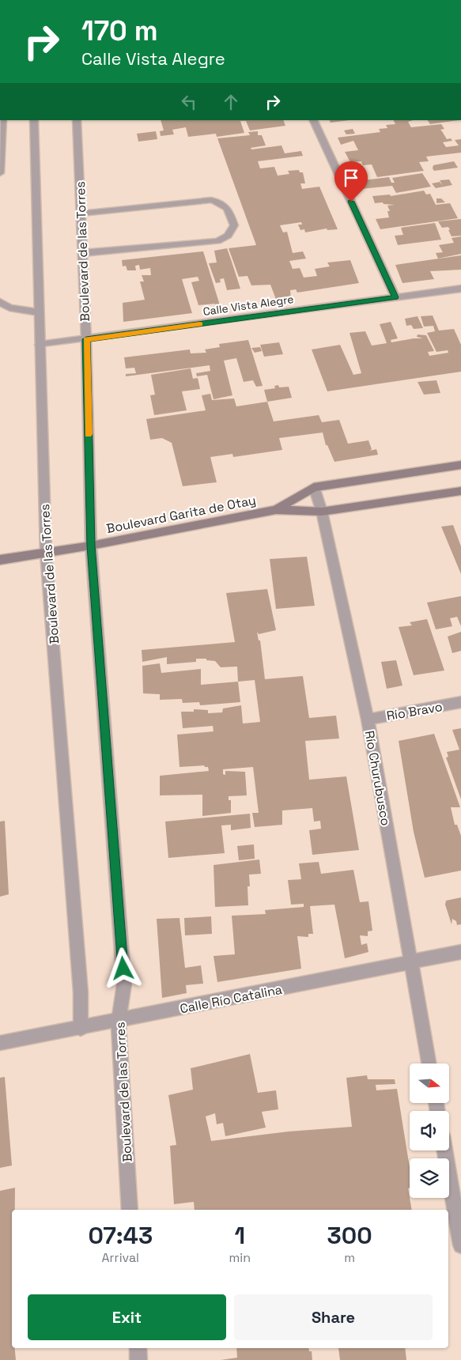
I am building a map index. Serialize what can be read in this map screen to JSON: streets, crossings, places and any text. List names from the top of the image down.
{
  "streets": {
    "main road": ["Boulevard Garita de Otay"],
    "street": [
      "Boulevard de las Torres",
      "Calle Vista Alegre",
      "Río Bravo",
      "Río Churubusco",
      "Calle Río Catalina"
    ]
  },
  "crossings": [
    ["Boulevard de las Torres", "Calle Vista Alegre"],
    ["Boulevard de las Torres", "Boulevard Garita de Otay"],
    ["Boulevard de las Torres", "Calle Río Catalina"],
    ["Boulevard Garita de Otay", "Río Churubusco"],
    ["Río Bravo", "Río Churubusco"],
    ["Río Churubusco", "Calle Río Catalina"]
  ],
  "north": "right",
  "page": {
    "turn": ["170 m", "Calle Vista Alegre"],
    "eta": [
      "07:43",
      "Arrival",
      "1",
      "min",
      "300",
      "m"
    ],
    "buttons": ["Exit", "Share"]
  }
}
